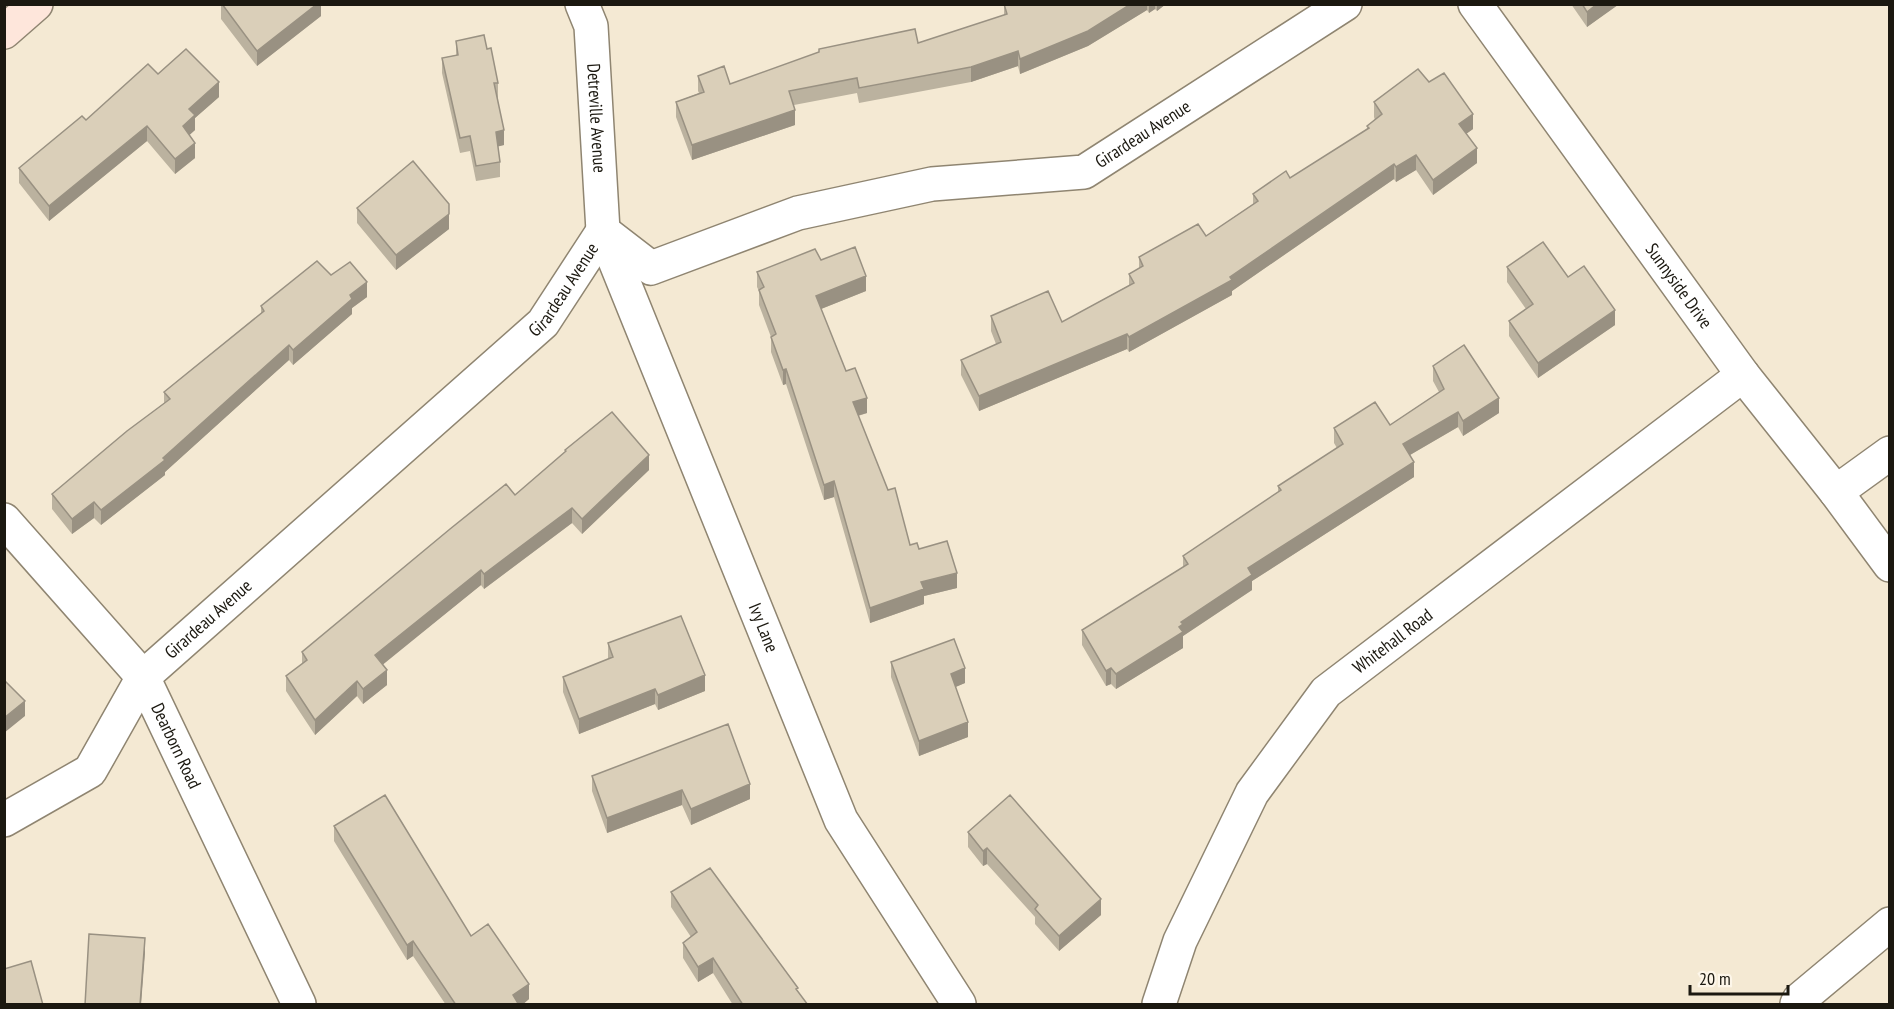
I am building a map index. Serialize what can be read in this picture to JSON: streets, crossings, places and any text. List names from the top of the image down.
{
  "streets": {
    "street": [
      "Detreville Avenue",
      "Girardeau Avenue",
      "Sunnyside Drive",
      "Ivy Lane",
      "Whitehall Road",
      "Dearborn Road"
    ]
  },
  "crossings": [
    ["Detreville Avenue", "Girardeau Avenue"],
    ["Detreville Avenue", "Ivy Lane"],
    ["Girardeau Avenue", "Ivy Lane"],
    ["Girardeau Avenue", "Dearborn Road"],
    ["Sunnyside Drive", "Whitehall Road"]
  ],
  "scale_bar": "20 m"
}
